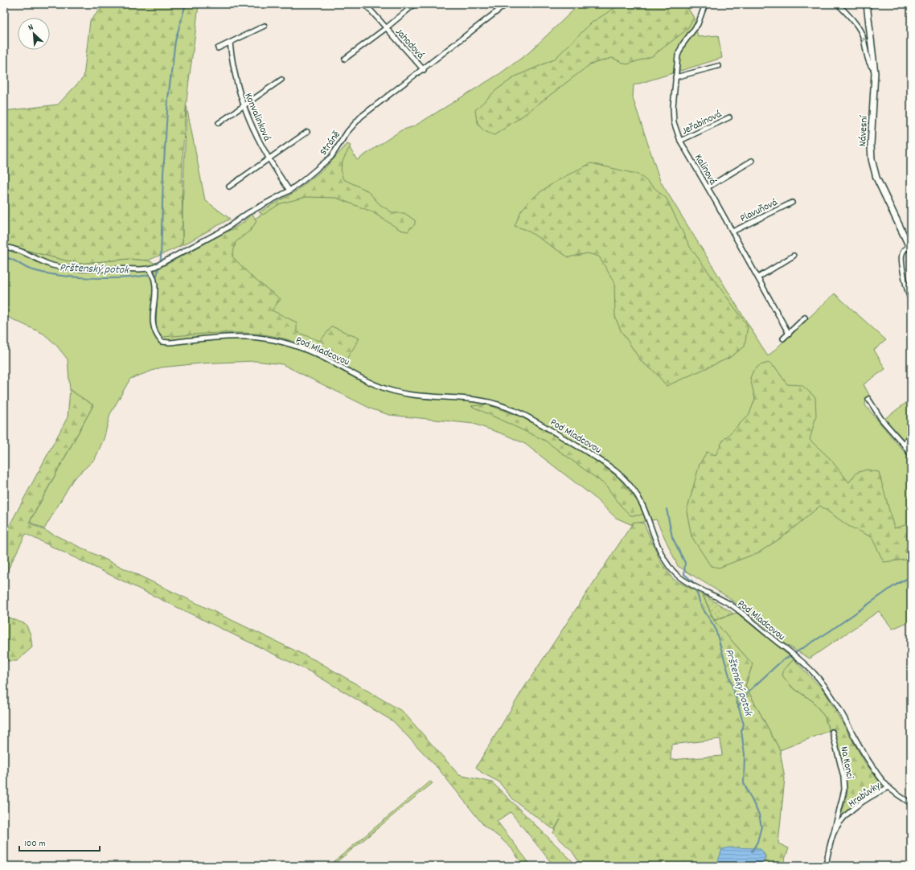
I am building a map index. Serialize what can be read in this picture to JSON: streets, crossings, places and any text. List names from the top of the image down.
{
  "streets": {
    "street": [
      "Jahodová",
      "Konvalinková",
      "Jeřabinová",
      "Návesní",
      "Stráně",
      "Kalinová",
      "Plavuňová",
      "Pod Mladcovou",
      "Na Konci",
      "Hrabůvky"
    ]
  },
  "crossings": [
    ["Jahodová", "Stráně"],
    ["Konvalinková", "Stráně"],
    ["Jeřabinová", "Kalinová"],
    ["Stráně", "Pod Mladcovou"],
    ["Kalinová", "Plavuňová"],
    ["Pod Mladcovou", "Hrabůvky"],
    ["Na Konci", "Hrabůvky"]
  ],
  "water": ["Prštenský potok"],
  "scale_bar": "100 m",
  "north": "top left"
}
